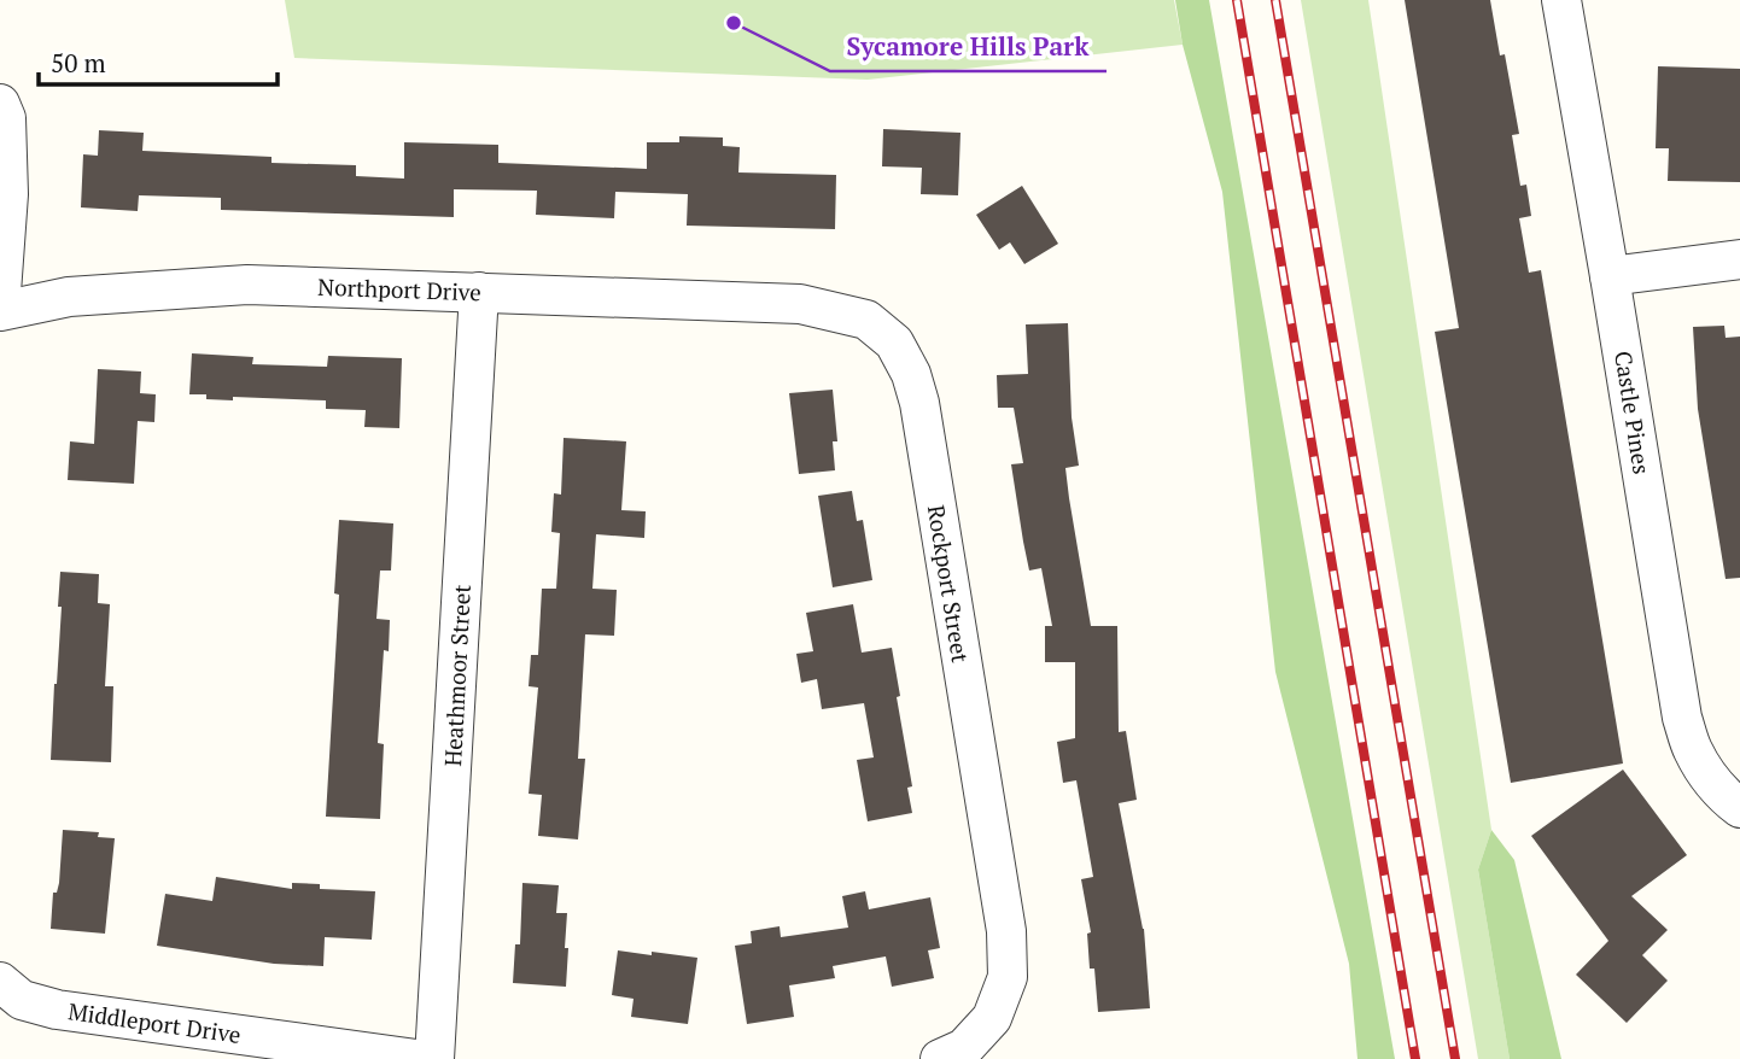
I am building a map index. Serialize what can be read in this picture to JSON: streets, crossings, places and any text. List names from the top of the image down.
{
  "streets": {
    "street": [
      "Northport Drive",
      "Castle Pines",
      "Rockport Street",
      "Heathmoor Street",
      "Middleport Drive"
    ]
  },
  "crossings": [
    ["Northport Drive", "Rockport Street"],
    ["Northport Drive", "Heathmoor Street"]
  ],
  "places": ["Sycamore Hills Park"],
  "scale_bar": "50 m"
}
